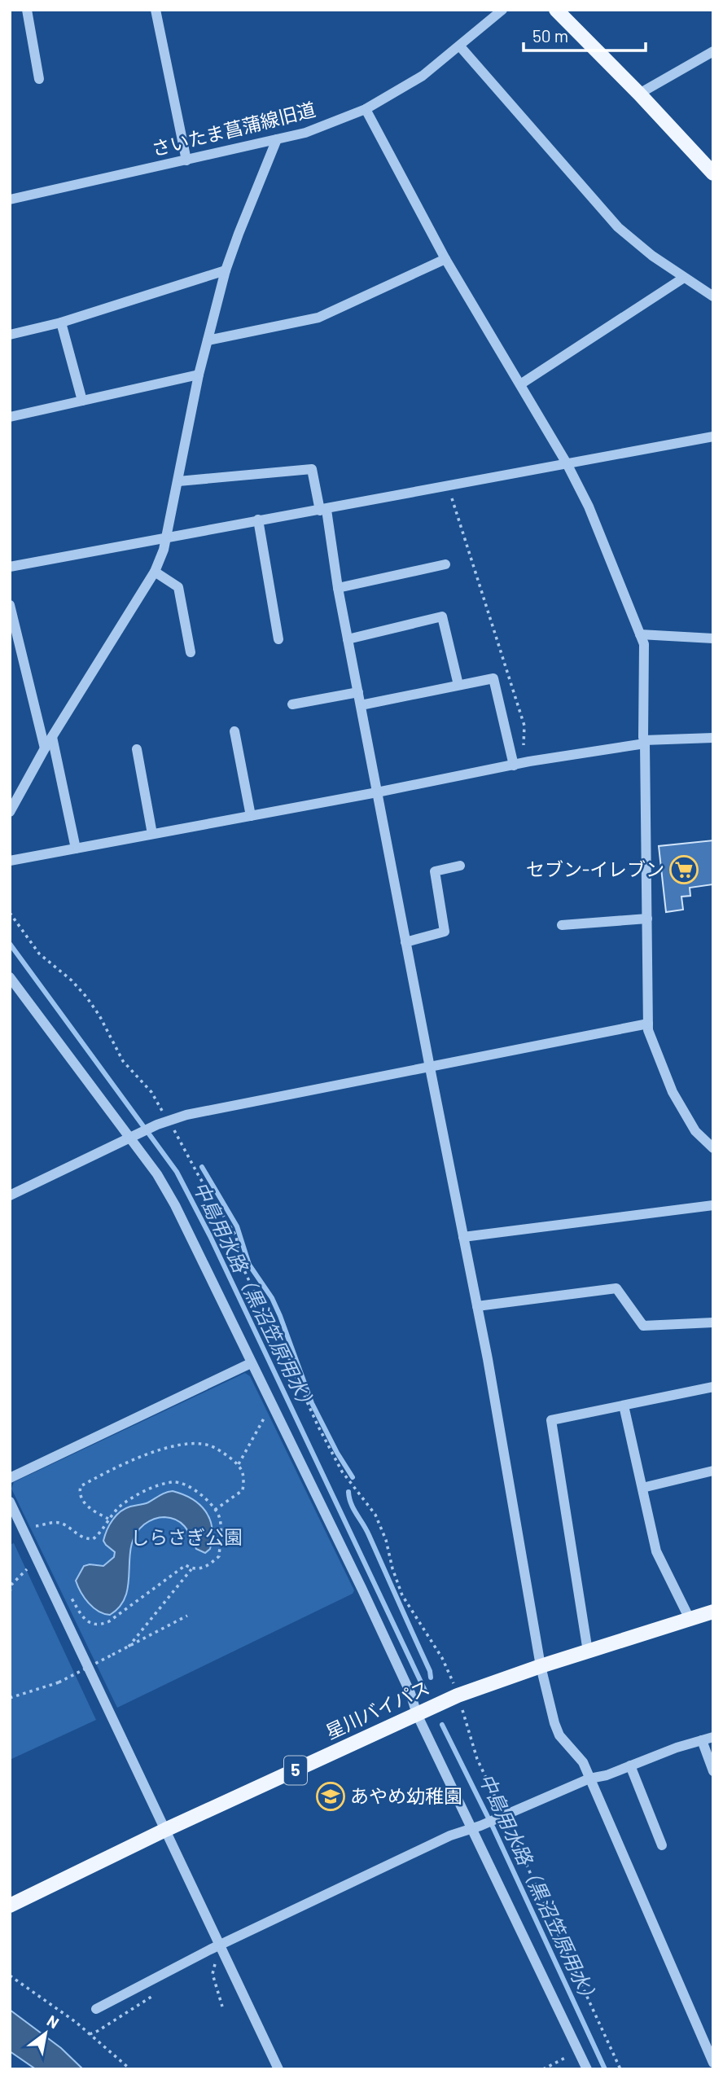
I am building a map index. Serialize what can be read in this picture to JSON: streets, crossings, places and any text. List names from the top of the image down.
{
  "streets": {
    "main road": ["星川バイパス", "5"],
    "street": ["さいたま菖蒲線旧道"]
  },
  "water": ["中島用水路（黒沼笠原用水）"],
  "parks": ["しらさぎ公園"],
  "places": {
    "supermarket": ["セブン-イレブン"],
    "school or university": ["あやめ幼稚園"]
  },
  "scale_bar": "50 m",
  "north": "top right"
}
